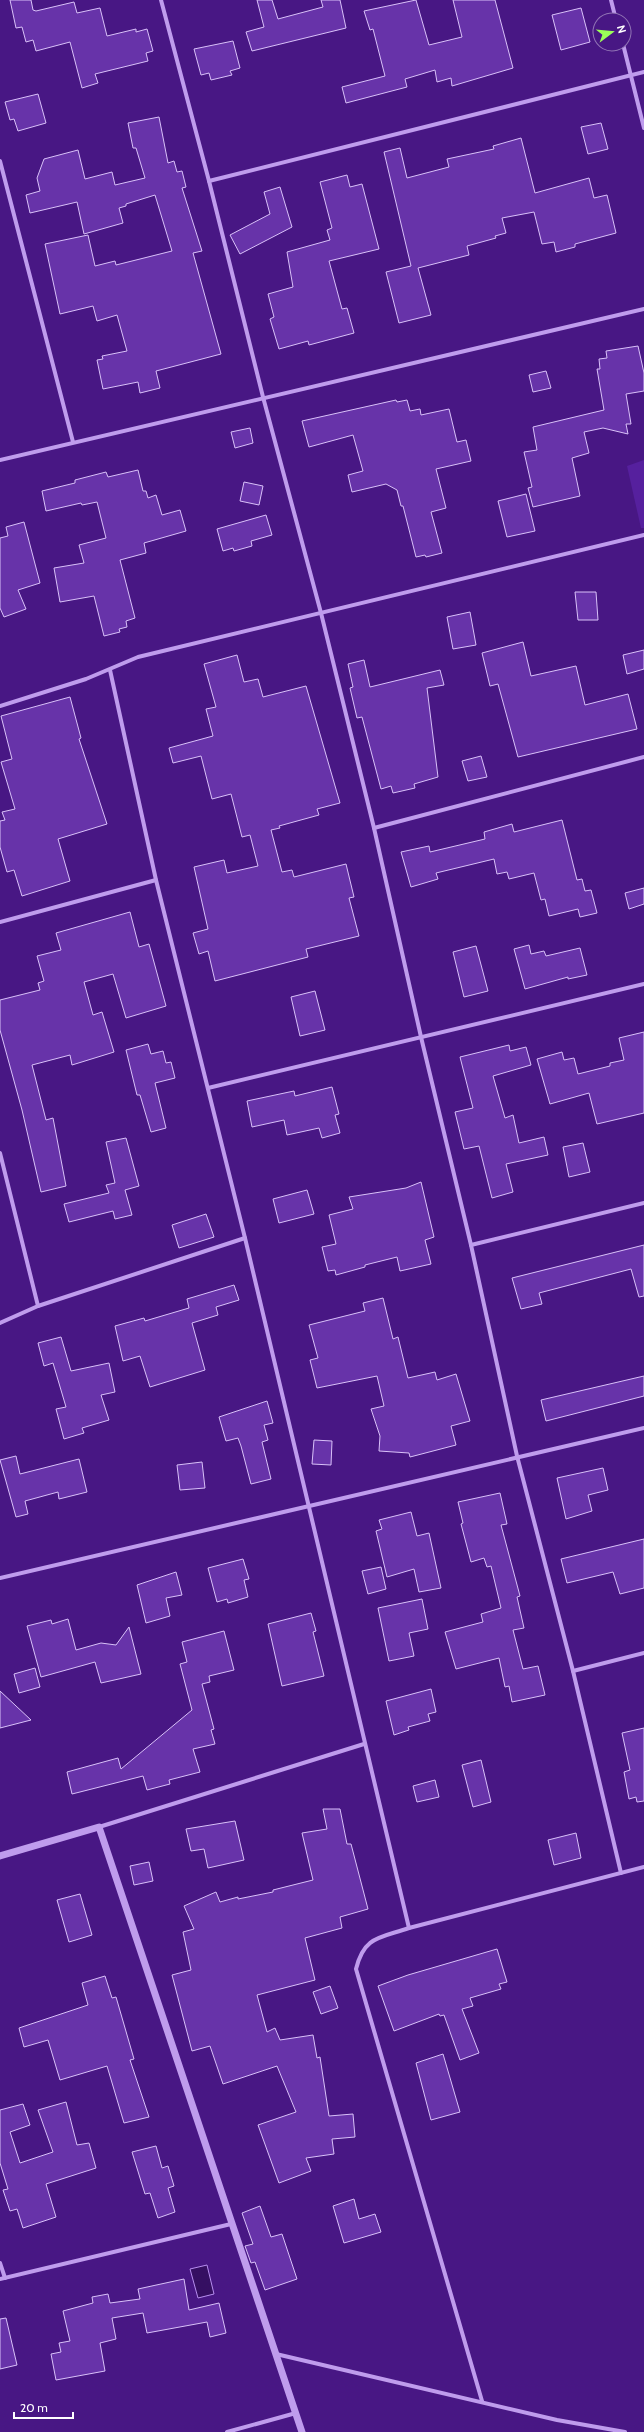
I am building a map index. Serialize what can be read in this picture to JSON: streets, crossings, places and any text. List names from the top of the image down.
{
  "scale_bar": "20 m",
  "north": "right"
}
